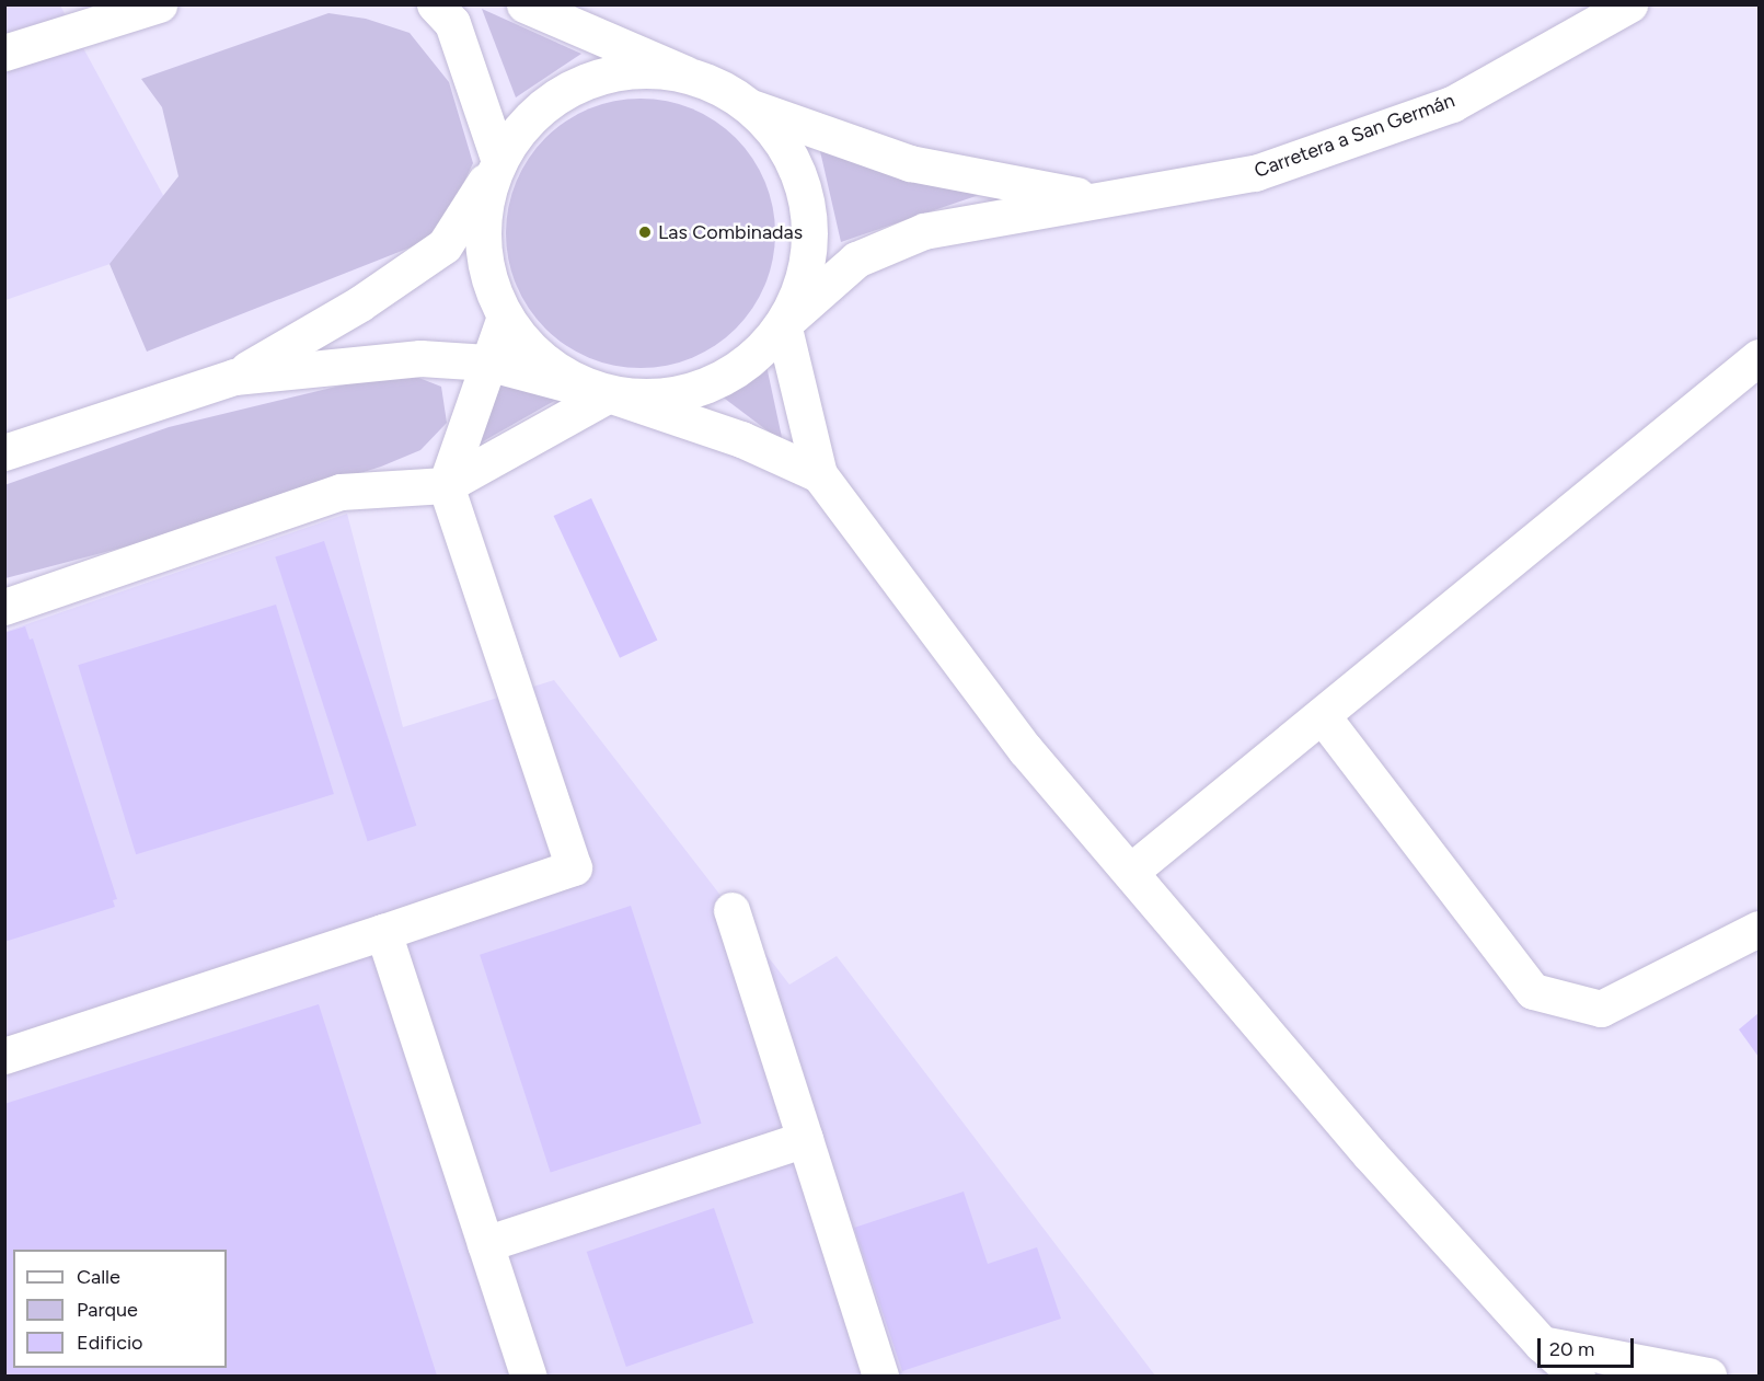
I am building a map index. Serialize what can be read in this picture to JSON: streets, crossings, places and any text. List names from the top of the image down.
{
  "streets": {
    "street": ["Carretera a San Germán"]
  },
  "places": ["Las Combinadas"],
  "legend": ["Calle", "Parque", "Edificio"],
  "scale_bar": "20 m"
}
